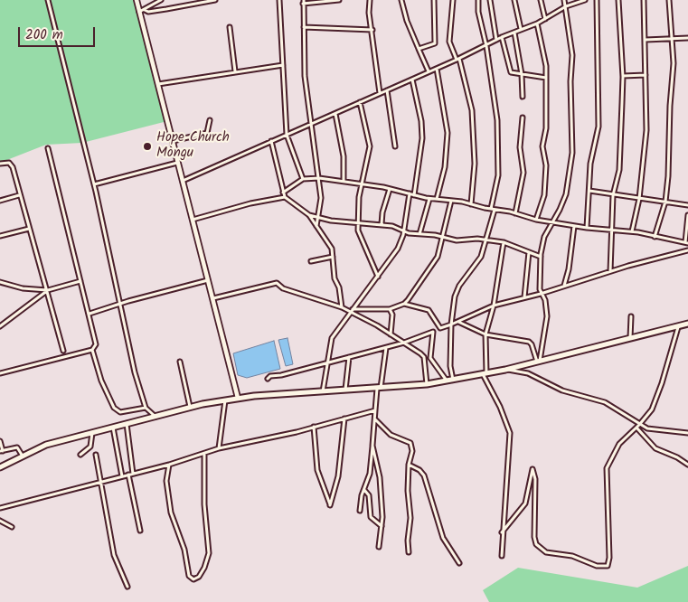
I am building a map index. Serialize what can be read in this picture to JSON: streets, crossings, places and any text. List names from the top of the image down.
{
  "places": ["Hope Church Mongu"],
  "scale_bar": "200 m"
}
